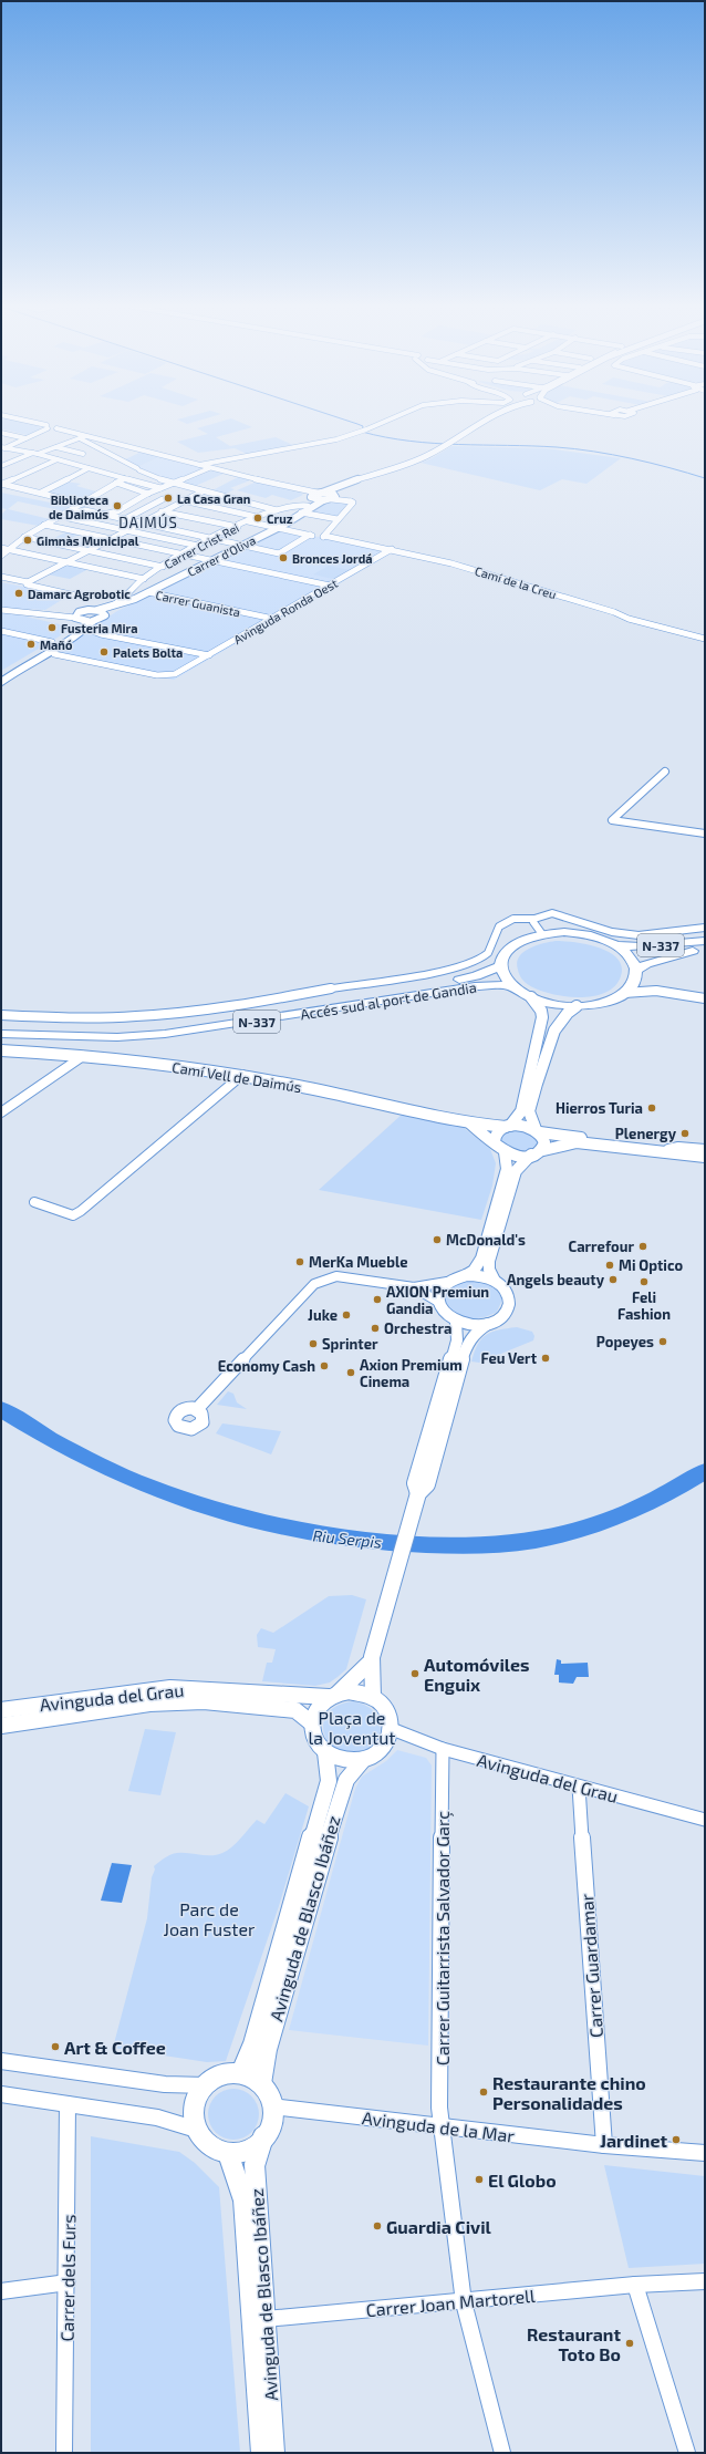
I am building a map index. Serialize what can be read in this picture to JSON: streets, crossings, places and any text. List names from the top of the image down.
{
  "streets": {
    "highway": ["N-337", "Accés sud al port de Gandia"],
    "main road": [
      "Carrer d'Oliva",
      "Camí Vell de Daimús",
      "Avinguda del Grau",
      "Avinguda de Blasco Ibáñez"
    ],
    "street": [
      "Carrer Crist Rei",
      "Camí de la Creu",
      "Carrer Guanista",
      "Avinguda Ronda Oest",
      "Carrer Guitarrista Salvador Garç",
      "Carrer Guardamar",
      "Avinguda de la Mar",
      "Carrer dels Furs",
      "Carrer Joan Martorell"
    ]
  },
  "crossings": [
    ["Carrer Crist Rei", "Carrer d'Oliva"],
    ["Carrer Crist Rei", "Camí de la Creu"],
    ["Carrer d'Oliva", "Camí de la Creu"],
    ["Carrer d'Oliva", "Carrer Guanista"],
    ["Camí de la Creu", "Avinguda Ronda Oest"],
    ["Carrer Guanista", "Avinguda Ronda Oest"],
    ["N-337", "Accés sud al port de Gandia"],
    ["Avinguda del Grau", "Avinguda de Blasco Ibáñez"],
    ["Avinguda del Grau", "Carrer Guitarrista Salvador Garç"],
    ["Avinguda del Grau", "Carrer Guardamar"],
    ["Avinguda de Blasco Ibáñez", "Avinguda de la Mar"],
    ["Avinguda de Blasco Ibáñez", "Carrer Joan Martorell"],
    ["Carrer Guitarrista Salvador Garç", "Avinguda de la Mar"],
    ["Carrer Guitarrista Salvador Garç", "Carrer Joan Martorell"],
    ["Carrer Guardamar", "Avinguda de la Mar"]
  ],
  "districts": ["DAIMÚS"],
  "water": ["Riu Serpis"],
  "parks": ["Plaça de la Joventut", "Parc de Joan Fuster"],
  "places": [
    "La Casa Gran",
    "Biblioteca de Daimús",
    "Cruz",
    "Gimnàs Municipal",
    "Bronces Jordá",
    "Damarc Agrobotic",
    "Fusteria Mira",
    "Mañó",
    "Palets Bolta",
    "Hierros Turia",
    "Plenergy",
    "McDonald's",
    "Carrefour",
    "MerKa Mueble",
    "Mi Optico",
    "Angels beauty",
    "Feli Fashion",
    "AXION Premiun Gandia",
    "Juke",
    "Orchestra",
    "Popeyes",
    "Sprinter",
    "Feu Vert",
    "Economy Cash",
    "Axion Premium Cinema",
    "Automóviles Enguix",
    "Art & Coffee",
    "Restaurante chino Personalidades",
    "Jardinet",
    "El Globo",
    "Guardia Civil",
    "Restaurant Toto Bo"
  ]
}
